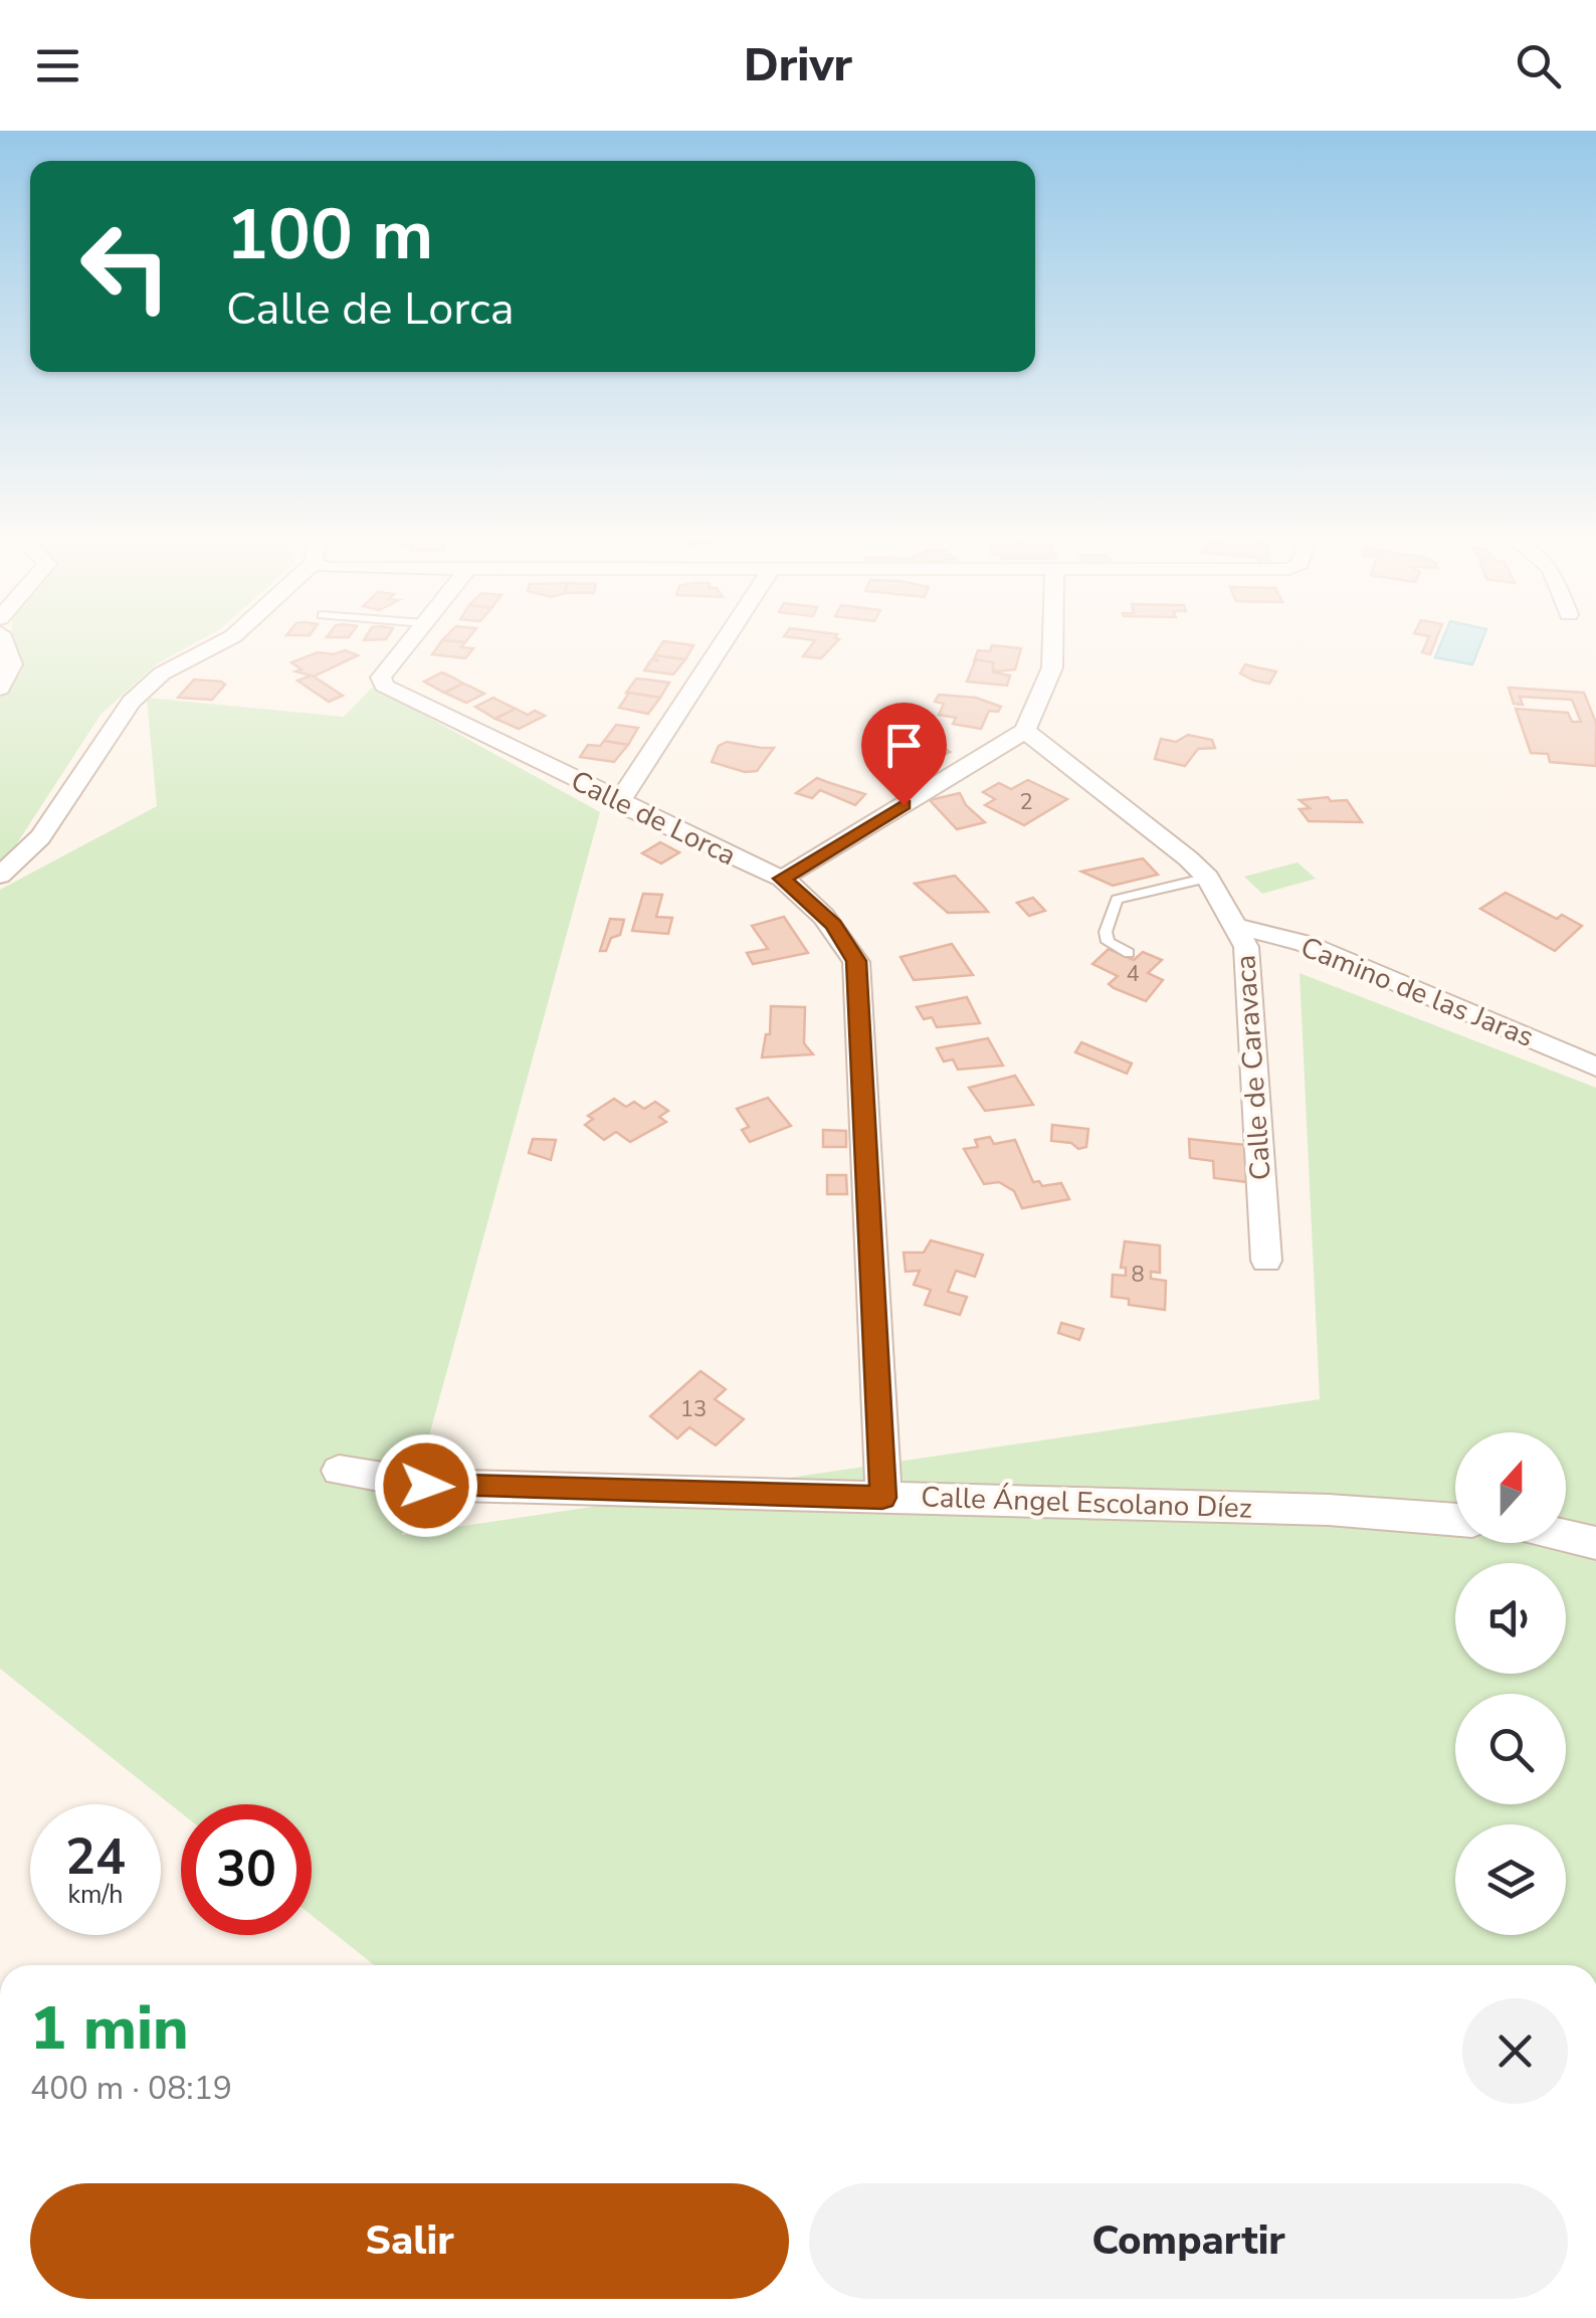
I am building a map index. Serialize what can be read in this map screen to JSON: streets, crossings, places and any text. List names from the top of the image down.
{
  "streets": {
    "street": [
      "Calle de Lorca",
      "Camino de las Jaras",
      "Calle de Caravaca",
      "Calle Ángel Escolano Díez"
    ]
  },
  "crossings": [
    ["Calle de Lorca", "Calle Ángel Escolano Díez"],
    ["Camino de las Jaras", "Calle de Caravaca"]
  ],
  "house_numbers": [
    "2",
    "4",
    "8",
    "13"
  ],
  "north": "top",
  "page": {
    "header": "Drivr",
    "turn": ["100 m", "Calle de Lorca"],
    "speed": "24 km/h",
    "limit": "30",
    "heading": ["1 min", "400 m · 08:19"],
    "buttons": ["Salir", "Compartir"]
  }
}
